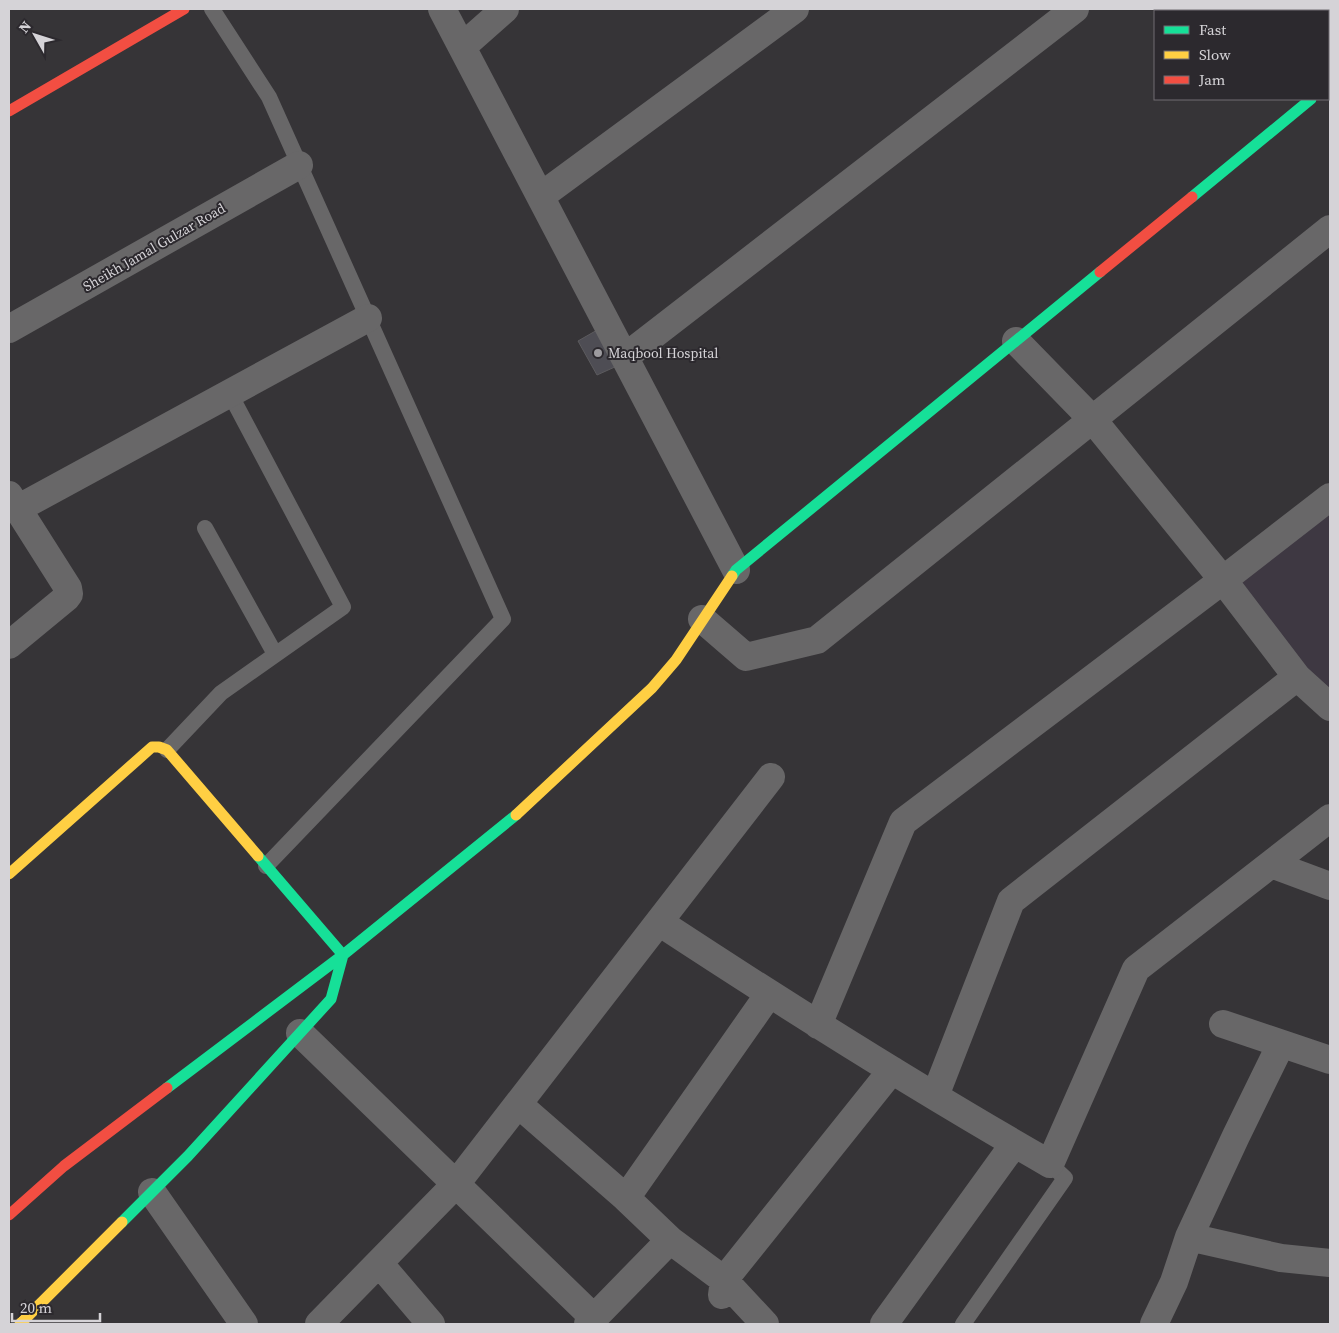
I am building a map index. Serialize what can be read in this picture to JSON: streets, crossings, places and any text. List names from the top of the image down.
{
  "streets": {
    "street": ["Sheikh Jamal Gulzar Road"]
  },
  "places": ["Maqbool Hospital"],
  "legend": ["Fast", "Slow", "Jam"],
  "scale_bar": "20 m",
  "north": "top left"
}
